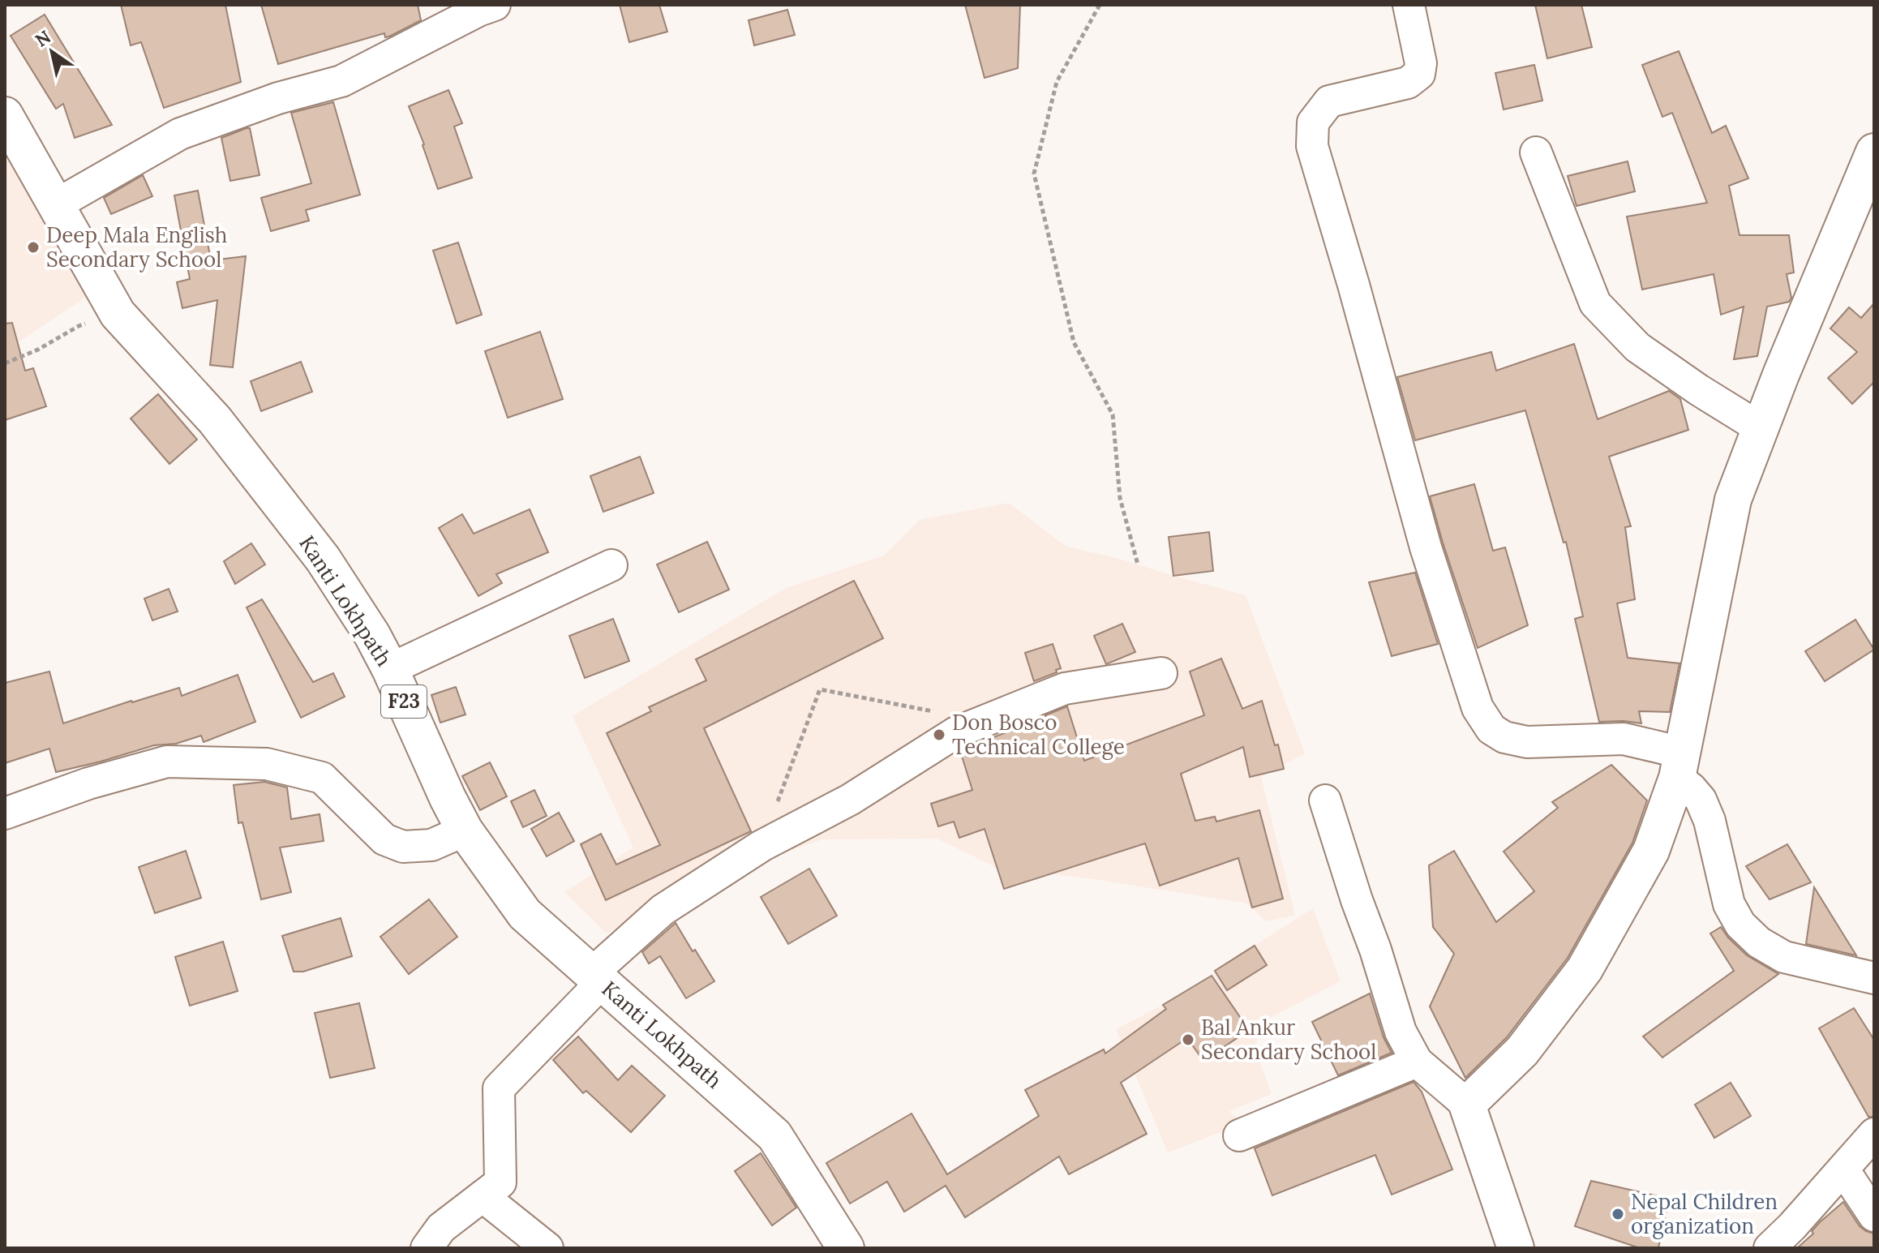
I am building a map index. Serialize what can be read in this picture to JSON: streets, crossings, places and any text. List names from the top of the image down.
{
  "streets": {
    "main road": ["Kanti Lokhpath", "F23"]
  },
  "places": [
    "Deep Mala English Secondary School",
    "Don Bosco Technical College",
    "Bal Ankur Secondary School",
    "Nepal Children organization"
  ],
  "north": "top left"
}
